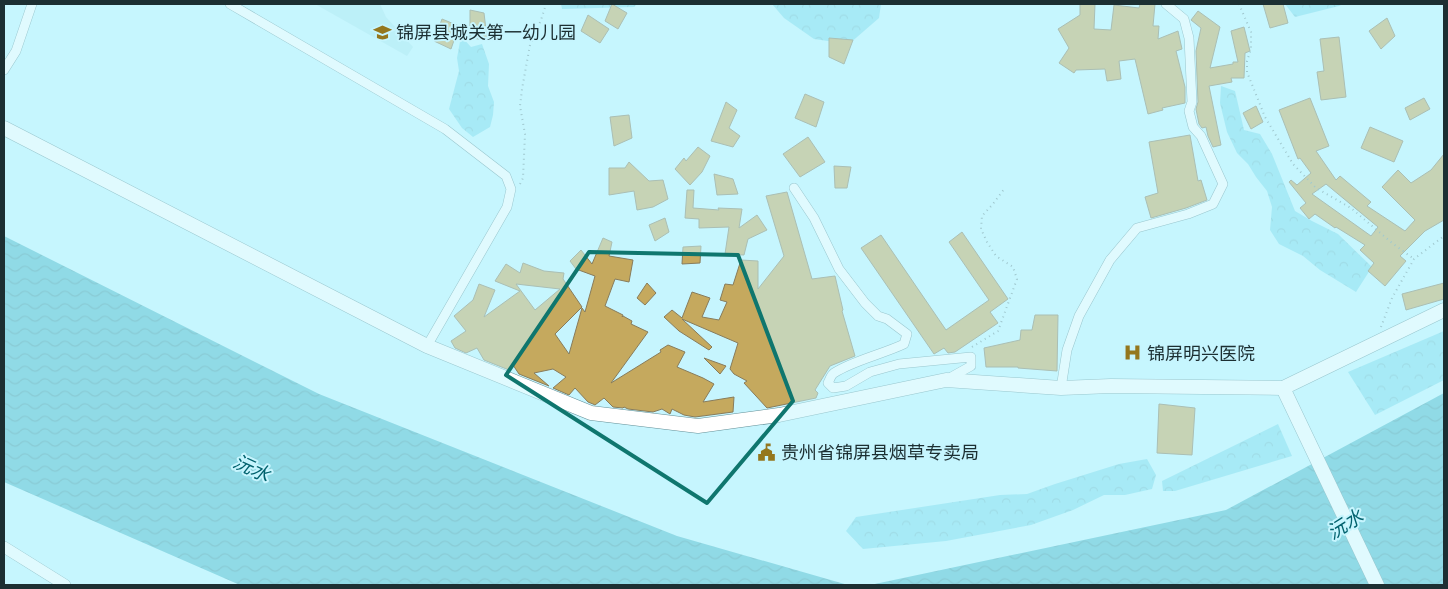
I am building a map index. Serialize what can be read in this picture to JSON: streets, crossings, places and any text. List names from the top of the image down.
{
  "water": ["沅水"],
  "places": {
    "school or university": ["锦屏县城关第一幼儿园"],
    "hospital": ["锦屏明兴医院"],
    "public building": ["贵州省锦屏县烟草专卖局"]
  }
}
